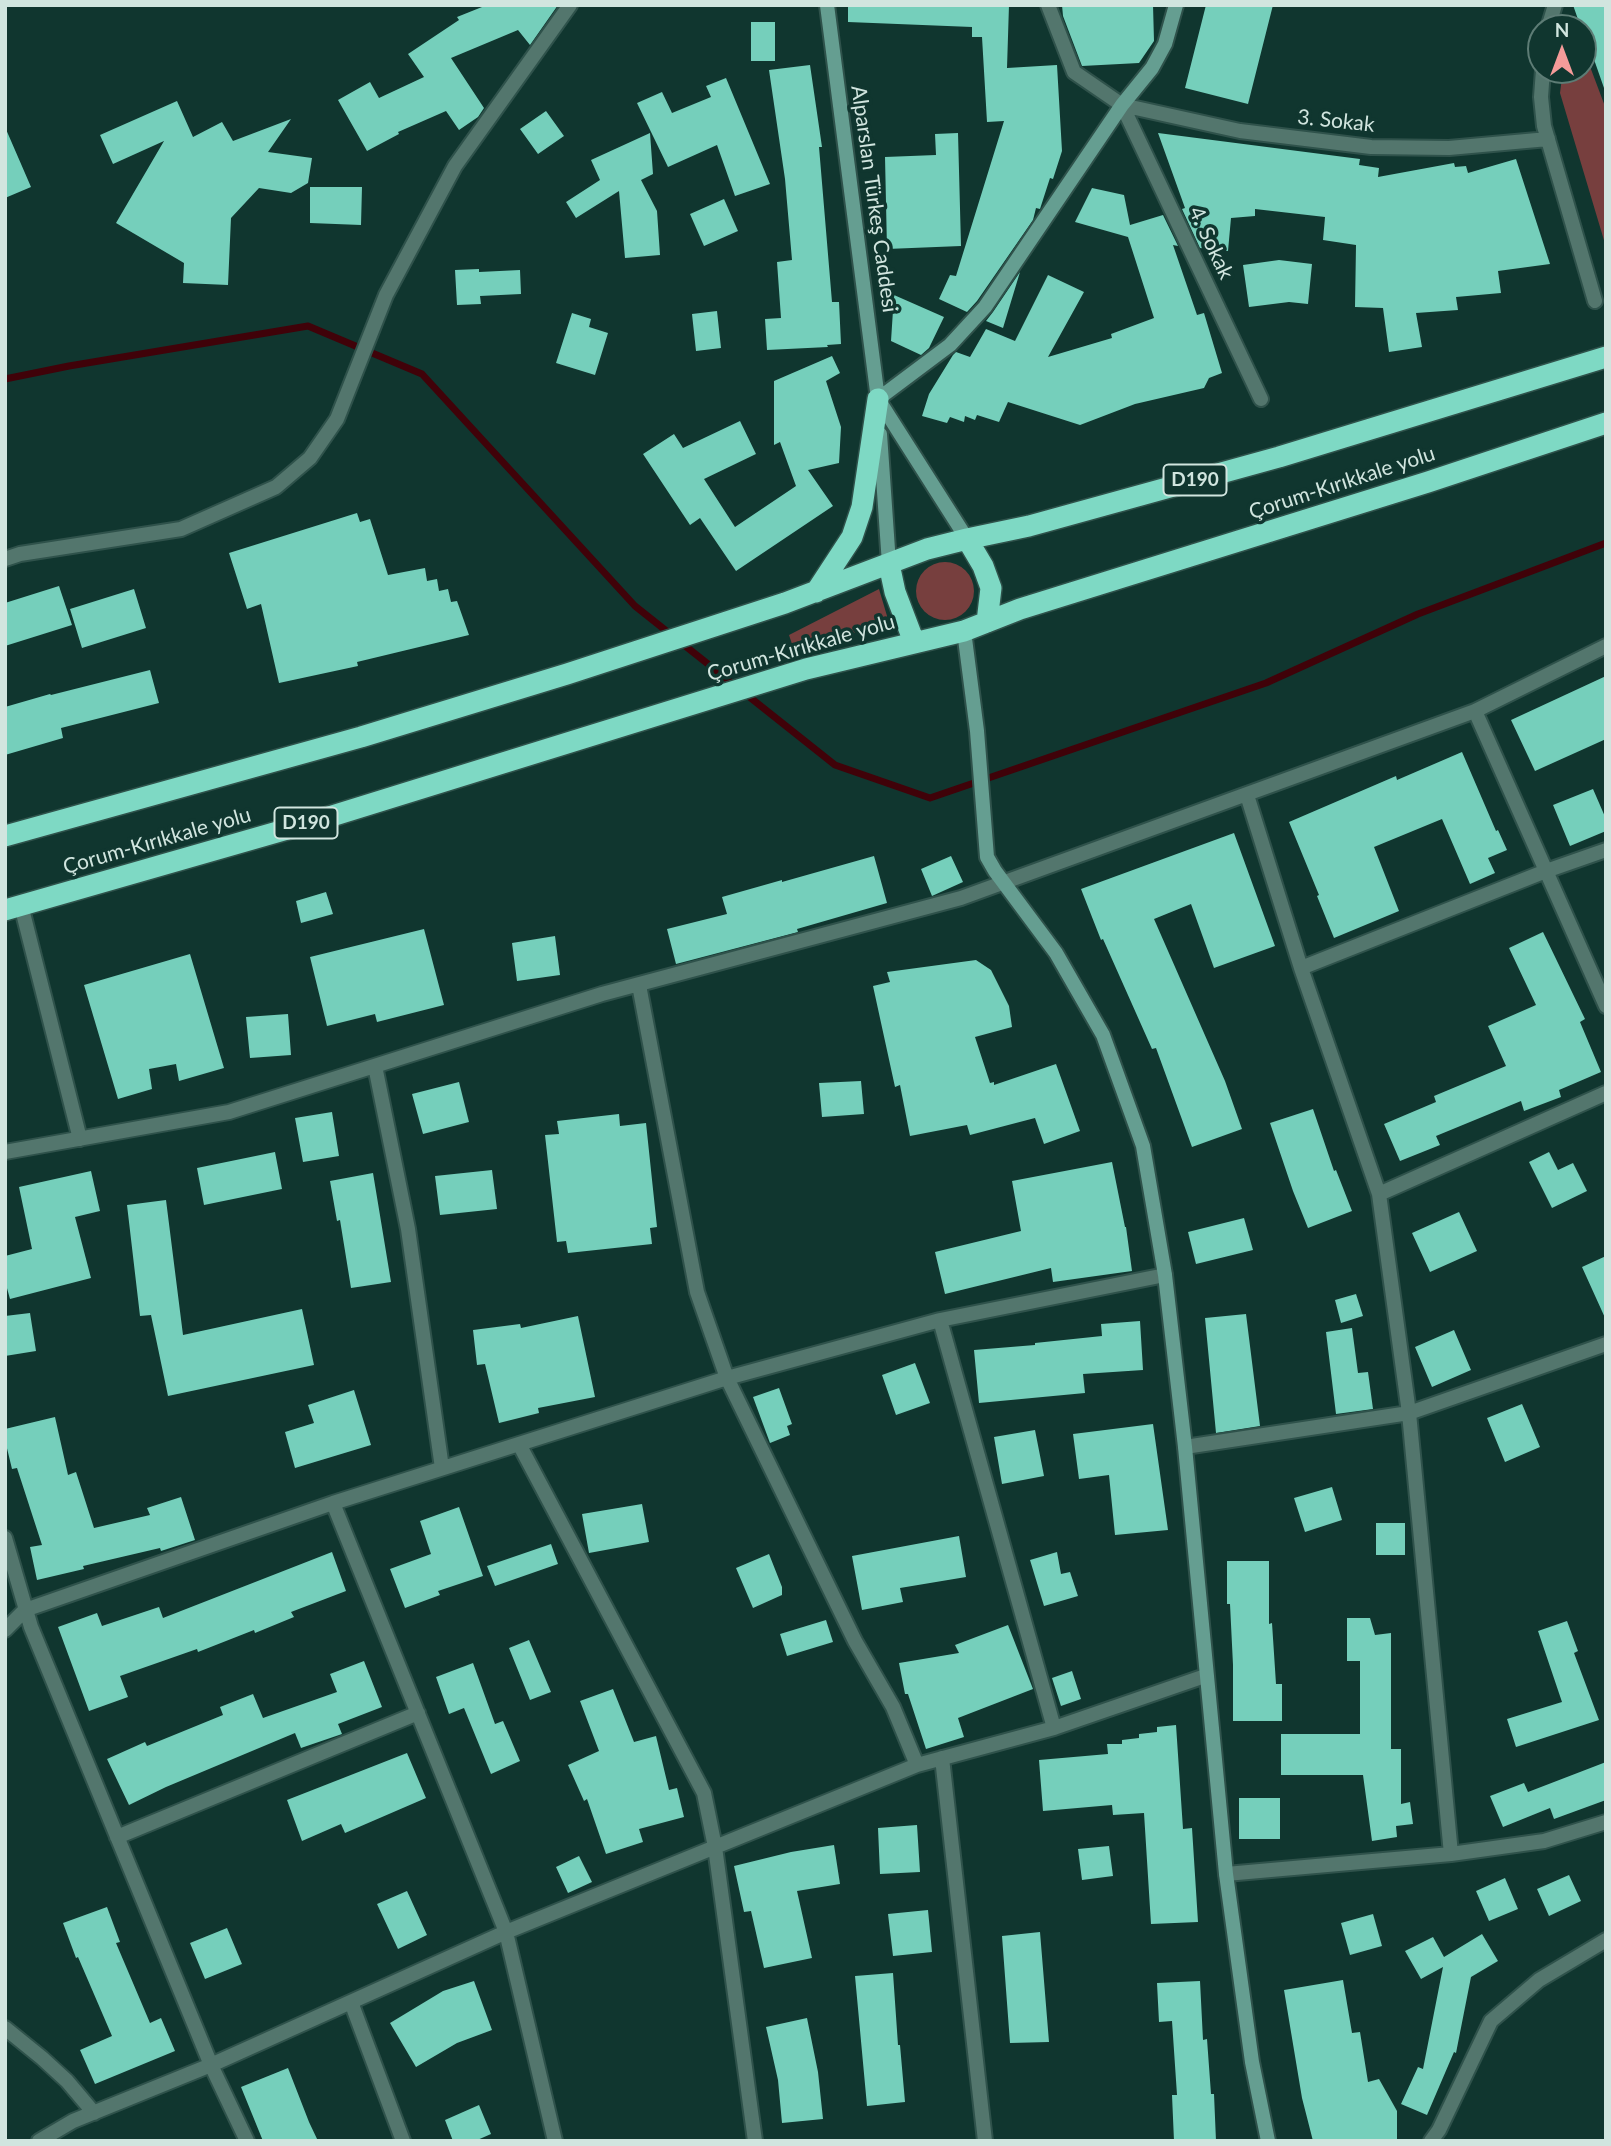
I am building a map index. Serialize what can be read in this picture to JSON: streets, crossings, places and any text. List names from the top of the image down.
{
  "streets": {
    "highway": ["D190", "Çorum-Kırıkkale yolu"],
    "street": ["3. Sokak", "Alparslan Türkeş Caddesi", "4. Sokak"]
  },
  "crossings": [
    ["3. Sokak", "4. Sokak"],
    ["Alparslan Türkeş Caddesi", "Çorum-Kırıkkale yolu"]
  ],
  "north": "top"
}
